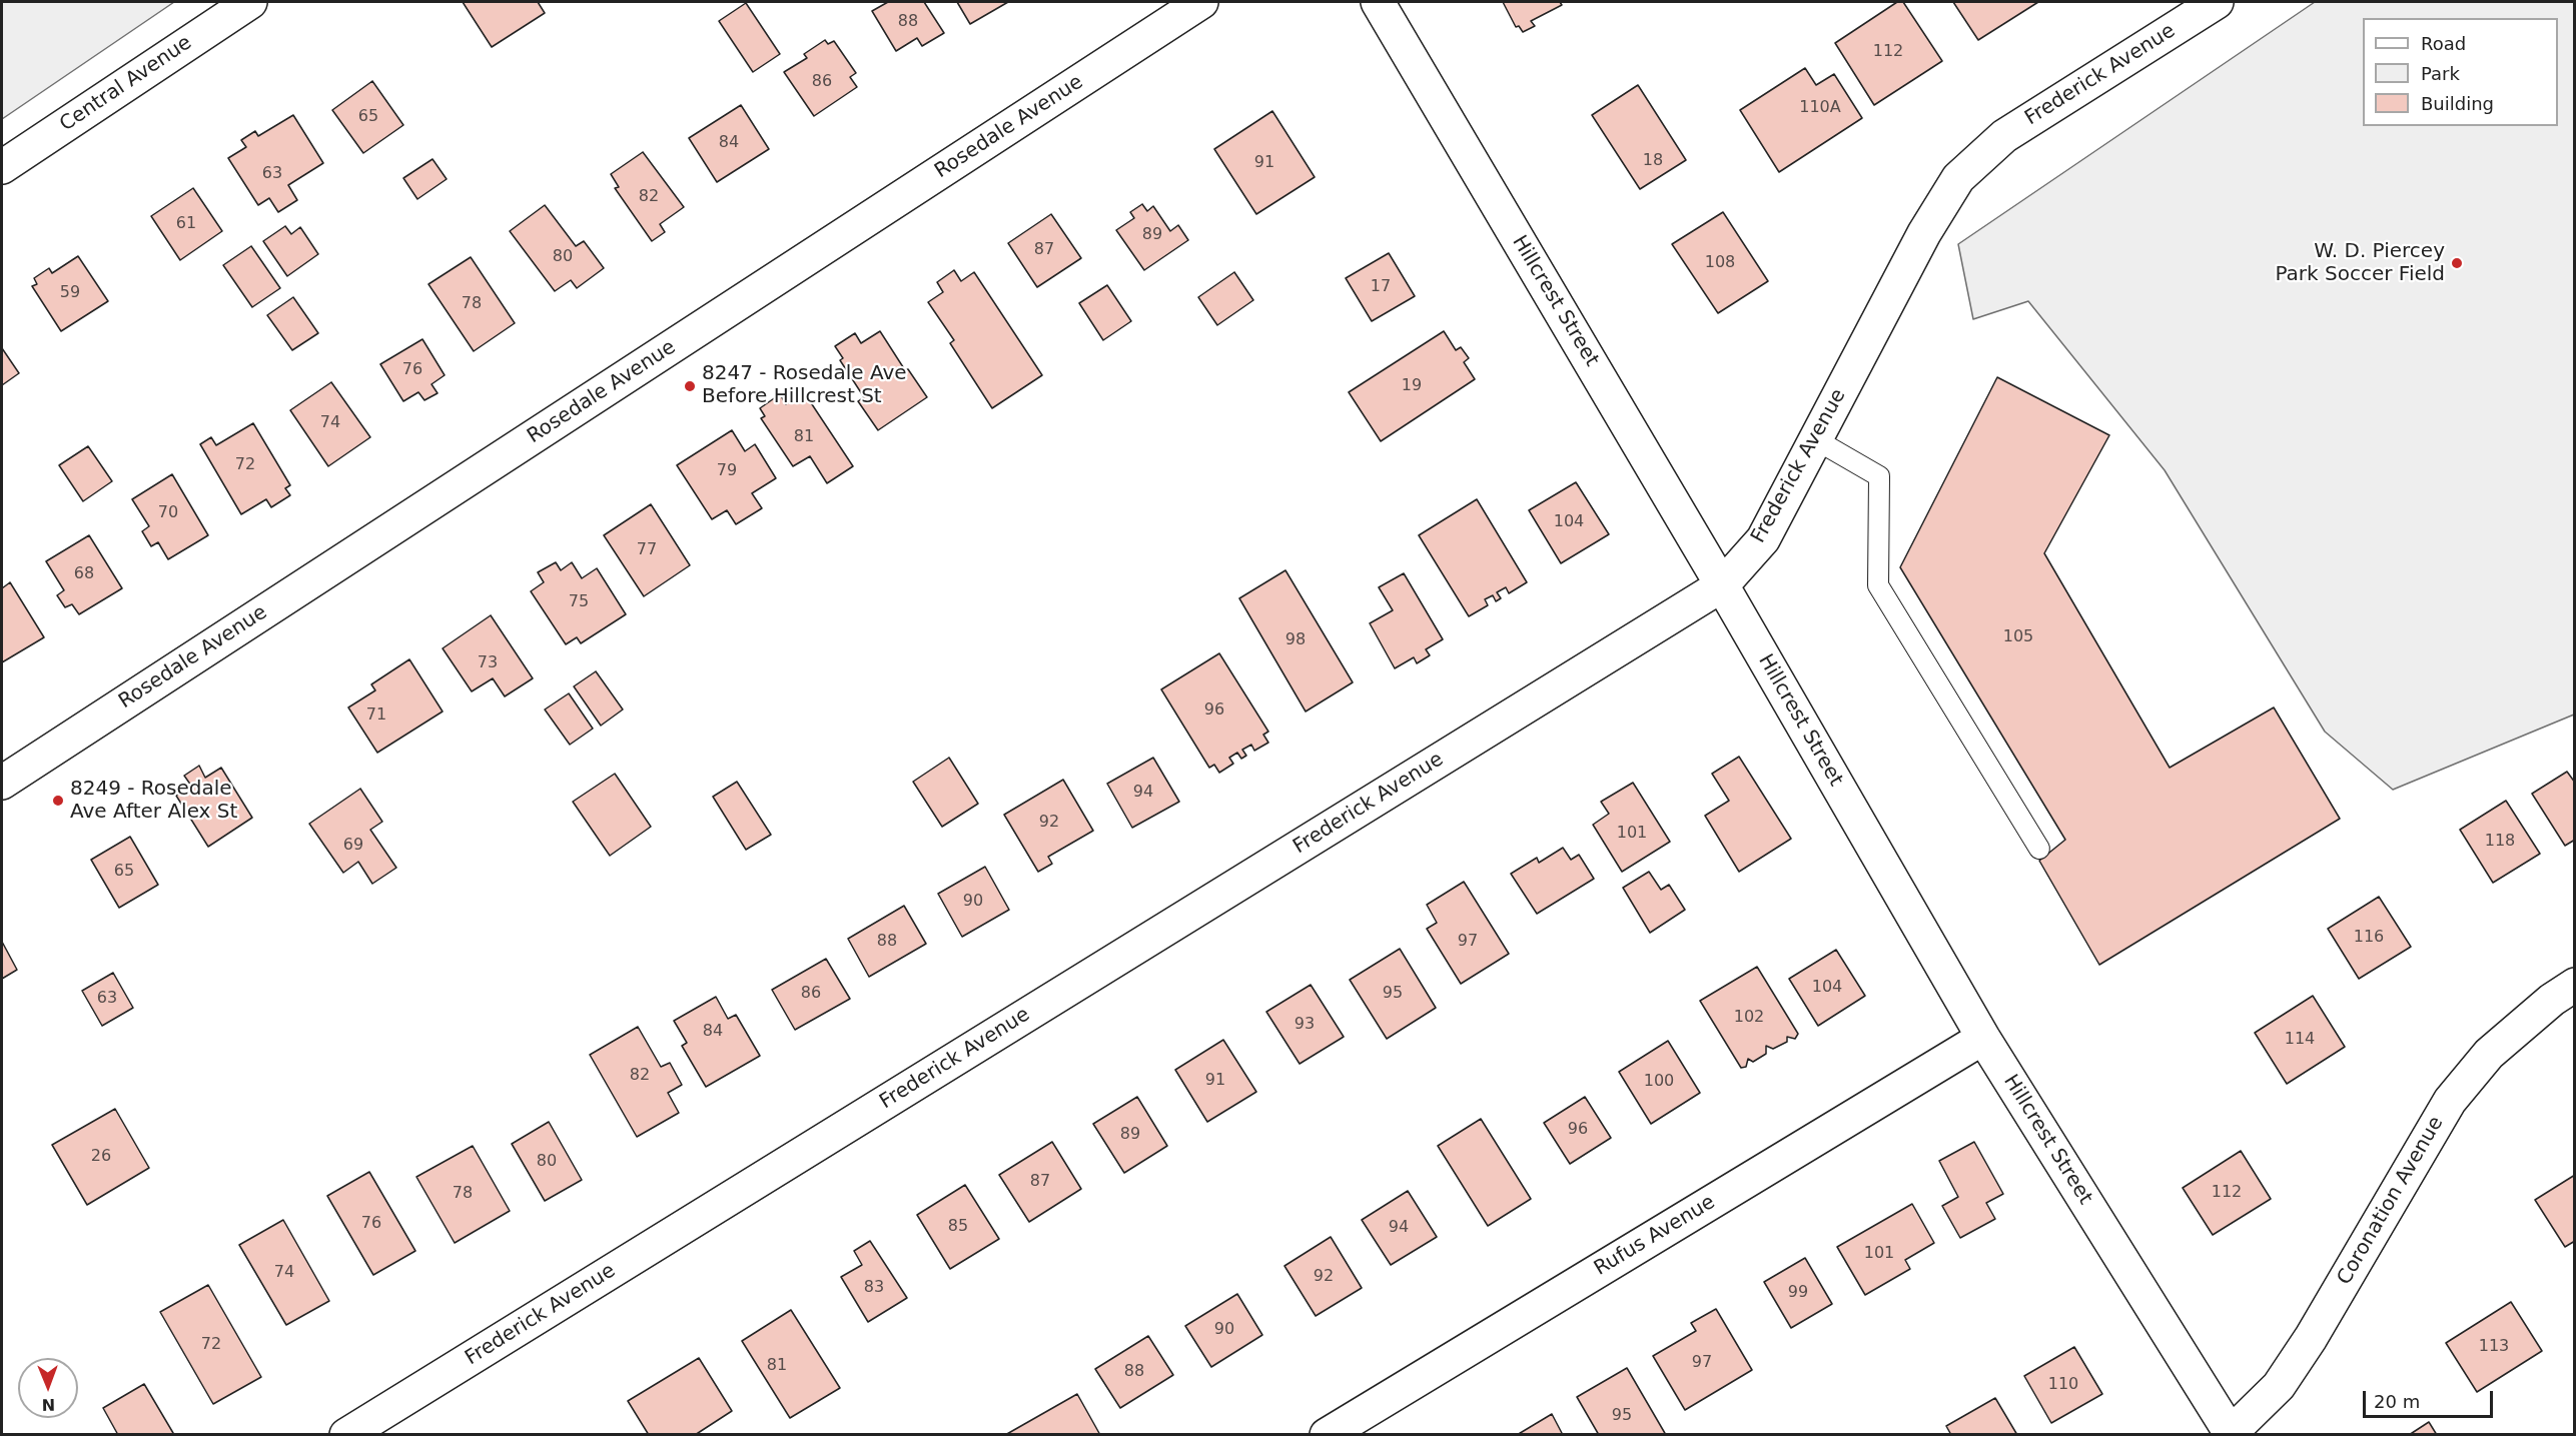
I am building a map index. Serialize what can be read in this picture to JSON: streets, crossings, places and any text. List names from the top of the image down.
{
  "streets": {
    "street": [
      "Frederick Avenue",
      "Central Avenue",
      "Rosedale Avenue",
      "Hillcrest Street",
      "Coronation Avenue",
      "Rufus Avenue"
    ]
  },
  "crossings": [
    ["Frederick Avenue", "Hillcrest Street"],
    ["Hillcrest Street", "Coronation Avenue"],
    ["Hillcrest Street", "Rufus Avenue"]
  ],
  "places": ["W. D. Piercey Park Soccer Field", "8247 - Rosedale Ave Before Hillcrest St", "8249 - Rosedale Ave After Alex St"],
  "house_numbers": [
    "88",
    "112",
    "86",
    "110A",
    "65",
    "84",
    "18",
    "91",
    "63",
    "82",
    "61",
    "89",
    "87",
    "80",
    "108",
    "17",
    "59",
    "78",
    "76",
    "19",
    "74",
    "81",
    "72",
    "79",
    "70",
    "104",
    "77",
    "68",
    "75",
    "105",
    "98",
    "73",
    "96",
    "71",
    "94",
    "92",
    "101",
    "118",
    "69",
    "65",
    "90",
    "116",
    "88",
    "97",
    "104",
    "86",
    "95",
    "63",
    "102",
    "93",
    "84",
    "114",
    "82",
    "91",
    "100",
    "96",
    "89",
    "26",
    "80",
    "87",
    "112",
    "78",
    "76",
    "85",
    "94",
    "101",
    "74",
    "92",
    "83",
    "99",
    "90",
    "72",
    "113",
    "97",
    "81",
    "88",
    "110",
    "95"
  ],
  "legend": ["Road", "Park", "Building"],
  "scale_bar": "20 m",
  "north": "bottom"
}
